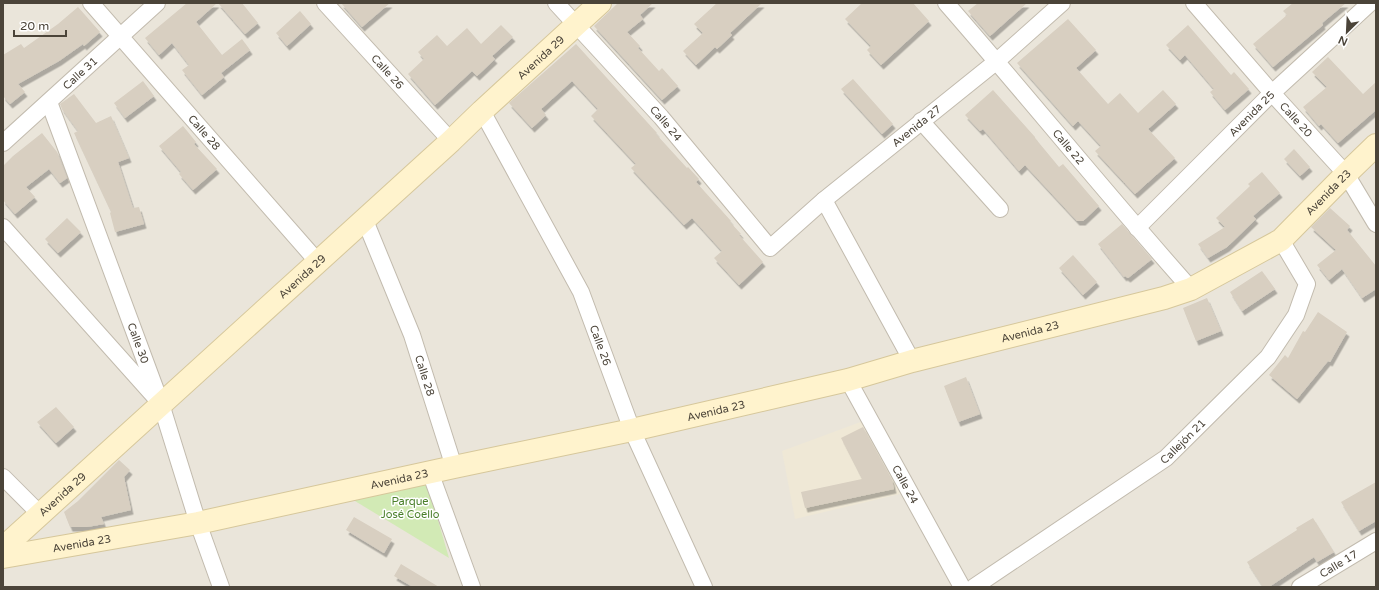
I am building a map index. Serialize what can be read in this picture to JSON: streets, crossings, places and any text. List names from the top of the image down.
{
  "streets": {
    "main road": ["Avenida 29", "Avenida 23"],
    "street": [
      "Calle 26",
      "Calle 31",
      "Avenida 25",
      "Calle 20",
      "Calle 24",
      "Avenida 27",
      "Calle 28",
      "Calle 22",
      "Calle 30",
      "Callejón 21",
      "Calle 17"
    ]
  },
  "crossings": [
    ["Avenida 29", "Calle 26"],
    ["Avenida 29", "Calle 24"],
    ["Avenida 29", "Calle 28"],
    ["Avenida 29", "Calle 30"],
    ["Calle 26", "Avenida 23"],
    ["Calle 31", "Calle 28"],
    ["Calle 31", "Calle 30"],
    ["Avenida 25", "Calle 20"],
    ["Avenida 25", "Calle 22"],
    ["Calle 20", "Avenida 23"],
    ["Calle 24", "Avenida 27"],
    ["Calle 24", "Avenida 23"],
    ["Avenida 27", "Calle 22"],
    ["Calle 28", "Avenida 23"],
    ["Calle 22", "Avenida 23"],
    ["Avenida 23", "Calle 30"],
    ["Avenida 23", "Callejón 21"]
  ],
  "parks": ["Parque José Coello"],
  "scale_bar": "20 m",
  "north": "bottom left"
}
